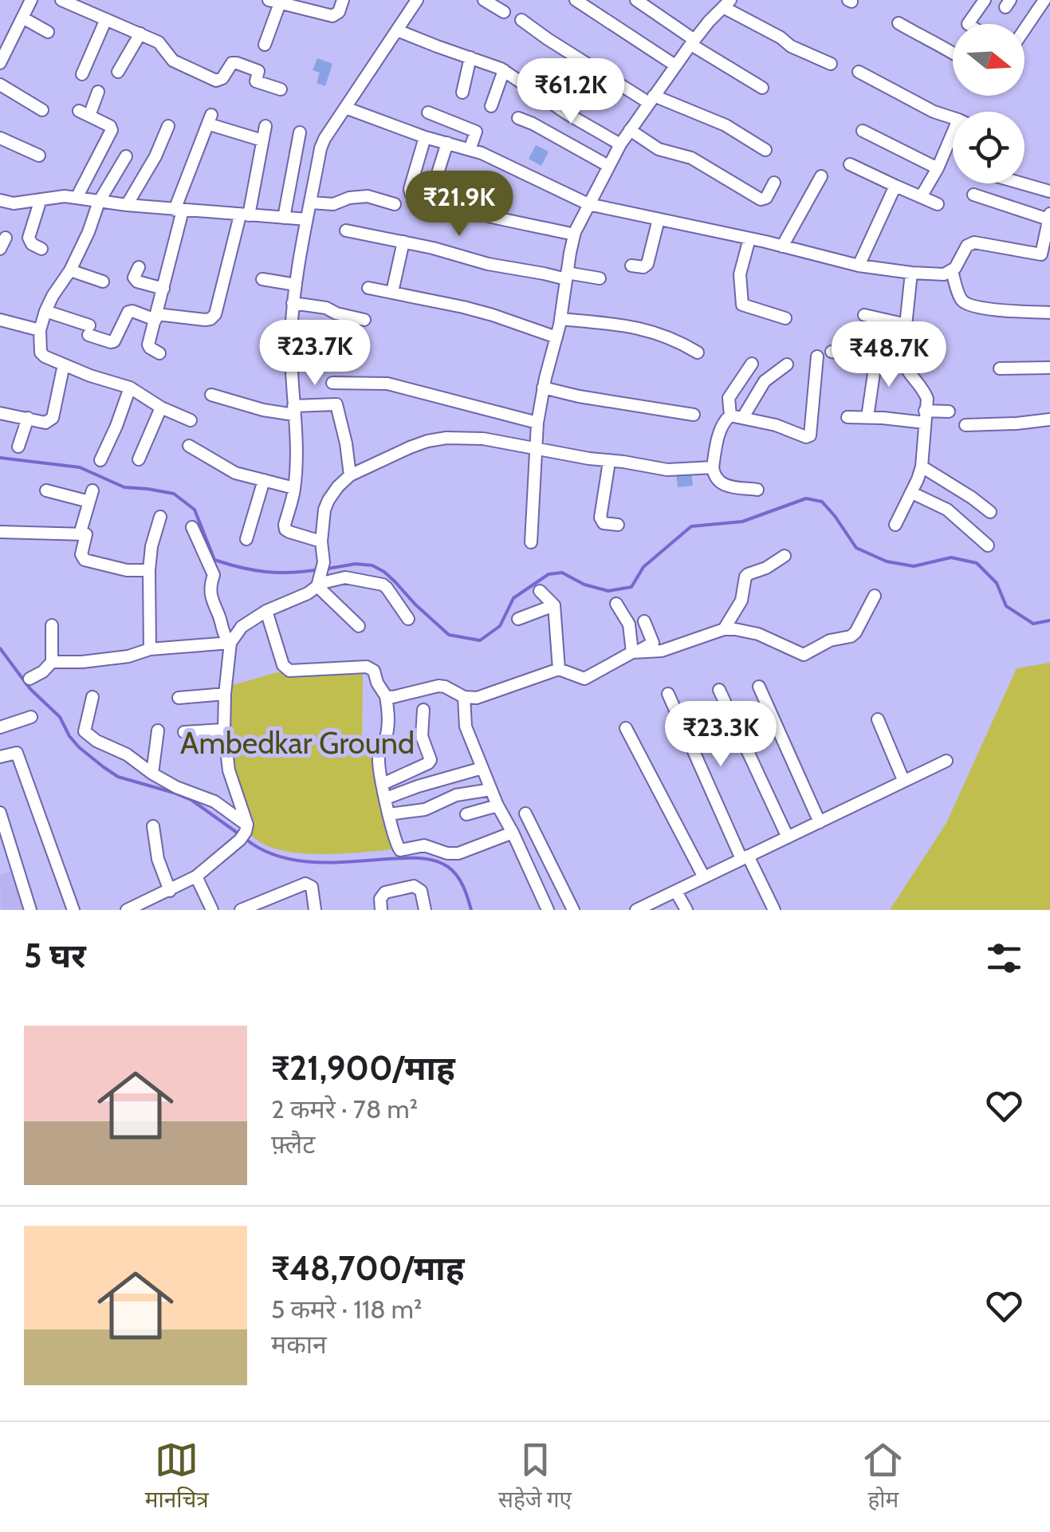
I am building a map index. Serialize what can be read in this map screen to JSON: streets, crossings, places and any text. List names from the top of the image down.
{
  "parks": ["Ambedkar Ground"],
  "north": "right",
  "page": {
    "price": [
      "₹61.2K",
      "₹21.9K",
      "₹23.7K",
      "₹48.7K",
      "₹23.3K"
    ],
    "heading": "5 घर",
    "list": [
      {
        "name": "₹21,900/माह",
        "note": "2 कमरे · 78 m² · फ़्लैट"
      },
      {
        "name": "₹48,700/माह",
        "note": "5 कमरे · 118 m² · मकान"
      }
    ],
    "tabs": ["मानचित्र", "सहेजे गए", "होम"]
  }
}
